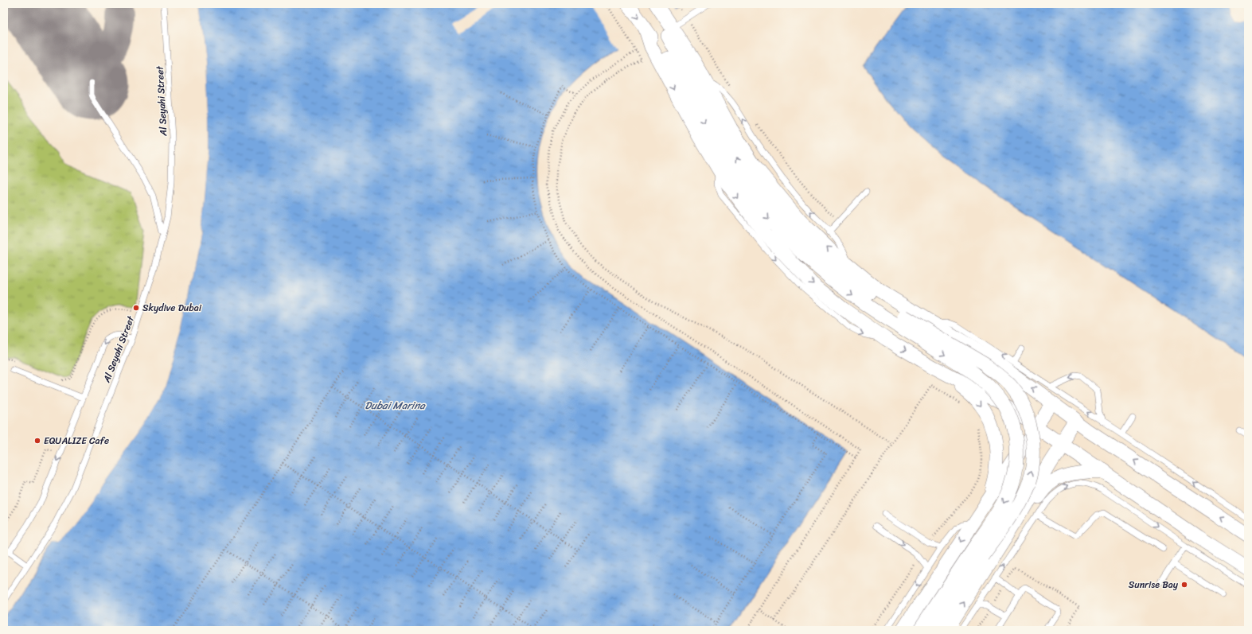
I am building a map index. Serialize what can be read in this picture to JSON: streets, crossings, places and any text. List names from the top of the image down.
{
  "streets": {
    "lane": ["Al Seyahi Street"]
  },
  "water": ["Dubai Marina"],
  "places": ["Skydive Dubai", "EQUALIZE Cafe", "Sunrise Bay"]
}
